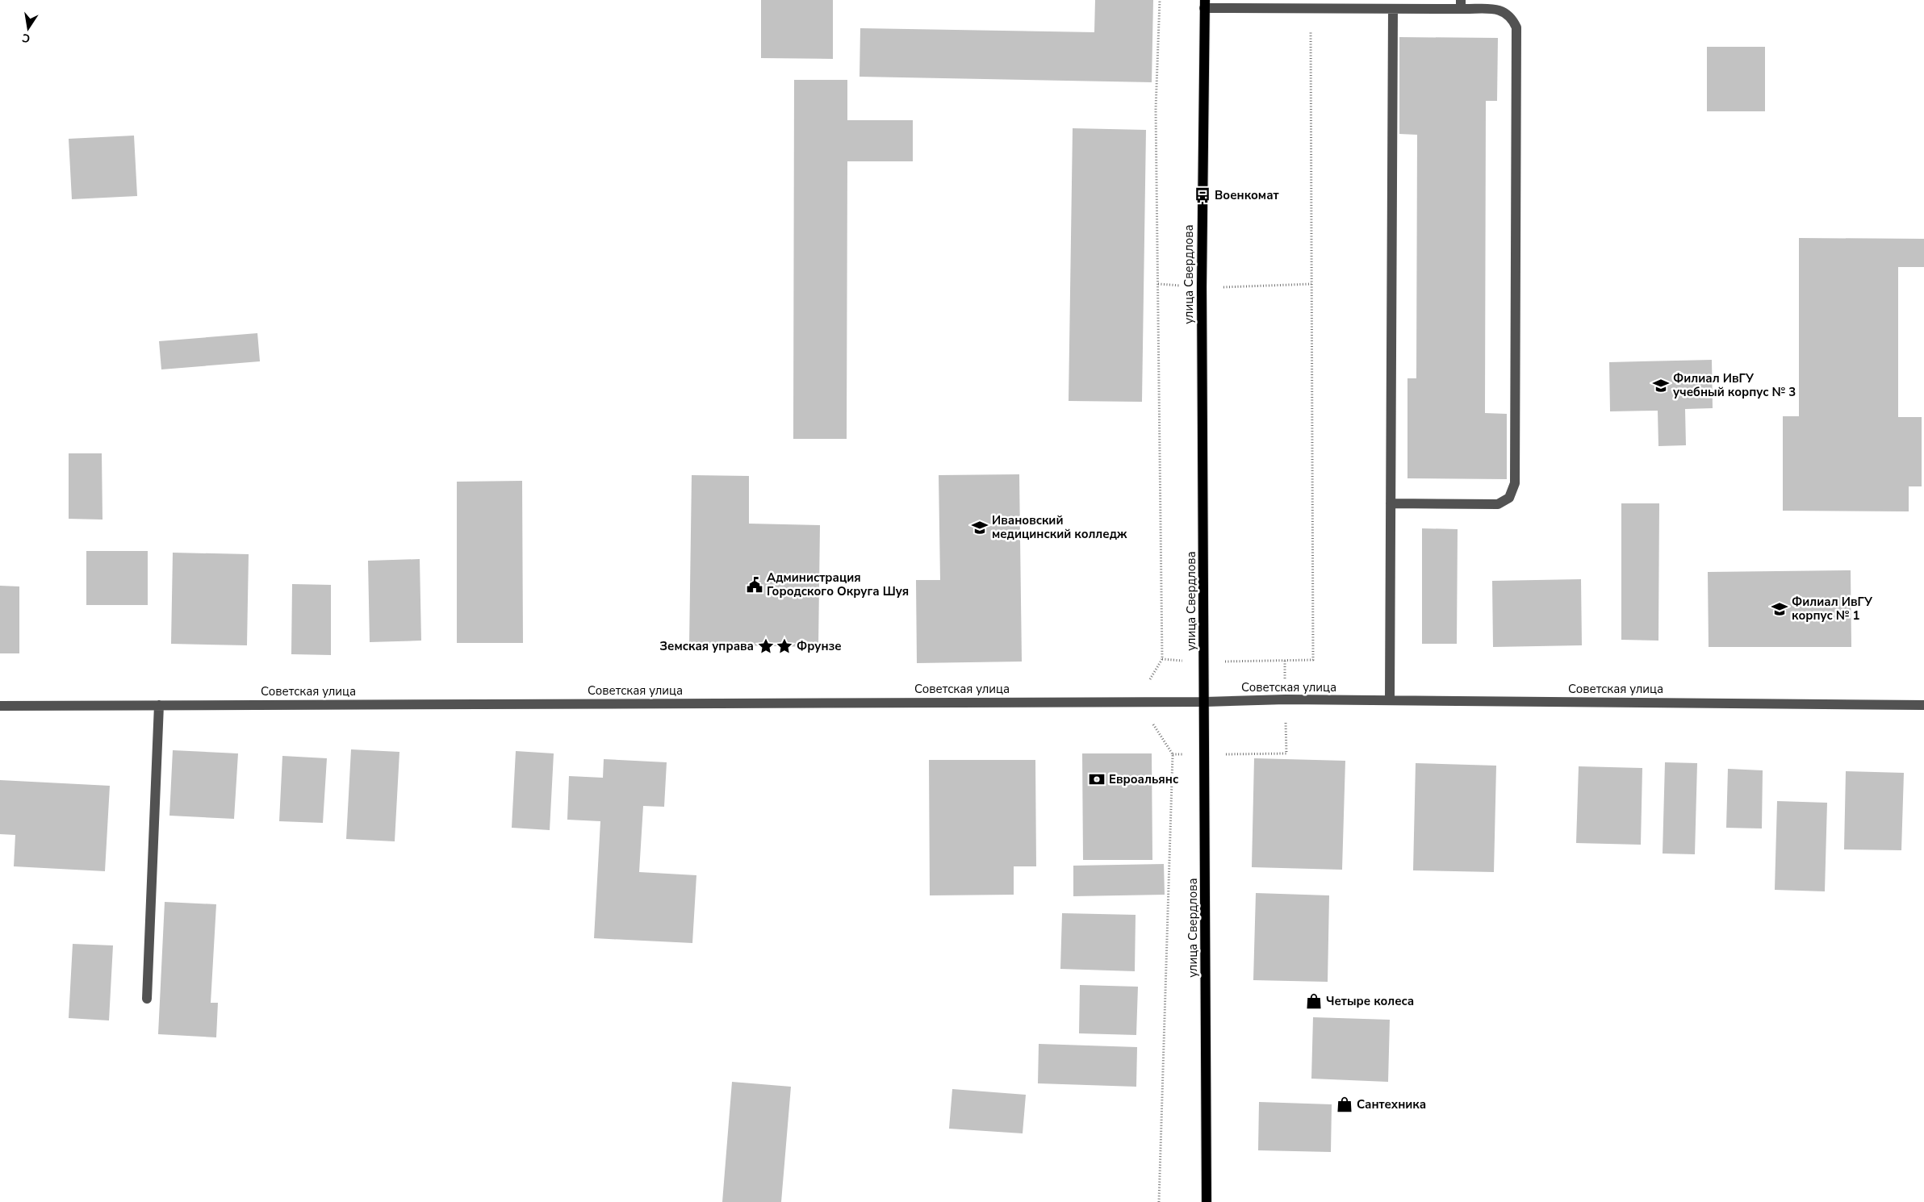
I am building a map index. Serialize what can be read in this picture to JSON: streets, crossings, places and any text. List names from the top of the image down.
{
  "streets": {
    "main road": ["улица Свердлова"],
    "street": ["Советская улица"]
  },
  "crossings": [
    ["улица Свердлова", "Советская улица"]
  ],
  "places": {
    "bus stop": ["Военкомат"],
    "school or university": ["Филиал ИвГУ учебный корпус № 3", "Ивановский медицинский колледж", "Филиал ИвГУ корпус № 1"],
    "public building": ["Администрация Городского Округа Шуя"],
    "place": ["Земская управа", "Фрунзе"],
    "bank": ["Евроальянс"],
    "shop": ["Четыре колеса", "Сантехника"]
  },
  "north": "bottom"
}
